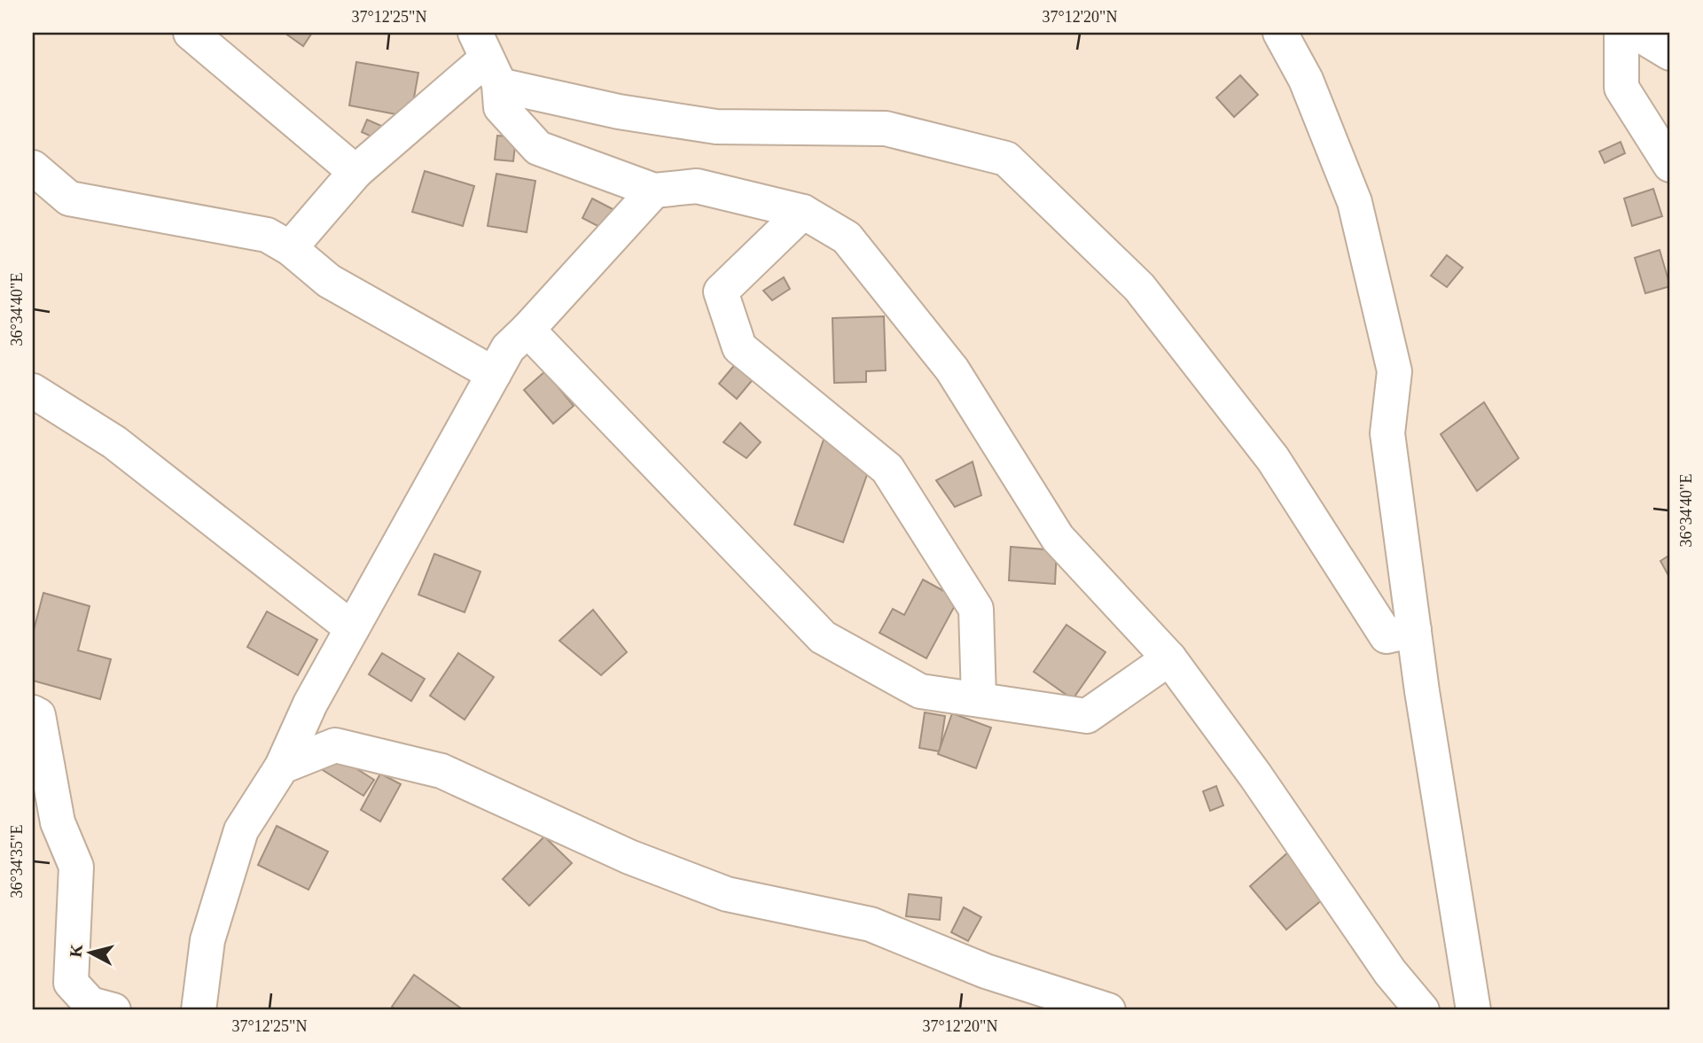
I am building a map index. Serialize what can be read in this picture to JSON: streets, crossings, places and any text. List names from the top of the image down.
{
  "north": "left",
  "coordinates": [
    "37°12'25\"N",
    "37°12'20\"N",
    "36°34'40\"E",
    "36°34'35\"E"
  ]
}
